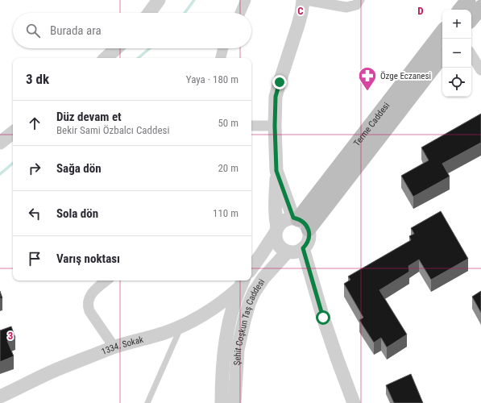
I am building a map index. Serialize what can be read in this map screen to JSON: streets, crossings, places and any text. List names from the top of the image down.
{
  "streets": {
    "main road": ["Terme Caddesi"],
    "street": ["Şehit Coşkun Taş Caddesi", "1334. Sokak"]
  },
  "crossings": [
    ["Terme Caddesi", "Şehit Coşkun Taş Caddesi"],
    ["Şehit Coşkun Taş Caddesi", "1334. Sokak"]
  ],
  "places": {
    "pharmacy": ["Özge Eczanesi"]
  },
  "page": {
    "map_buttons": ["+", "−"],
    "search": "Burada ara",
    "heading": ["3 dk", "Yaya · 180 m"],
    "list": [
      ["Düz devam et", "Bekir Sami Özbalcı Caddesi", "50 m"],
      ["Sağa dön", "20 m"],
      ["Sola dön", "110 m"],
      "Varış noktası"
    ]
  },
  "grid": {
    "columns": ["C", "D"],
    "rows": ["3"]
  }
}
